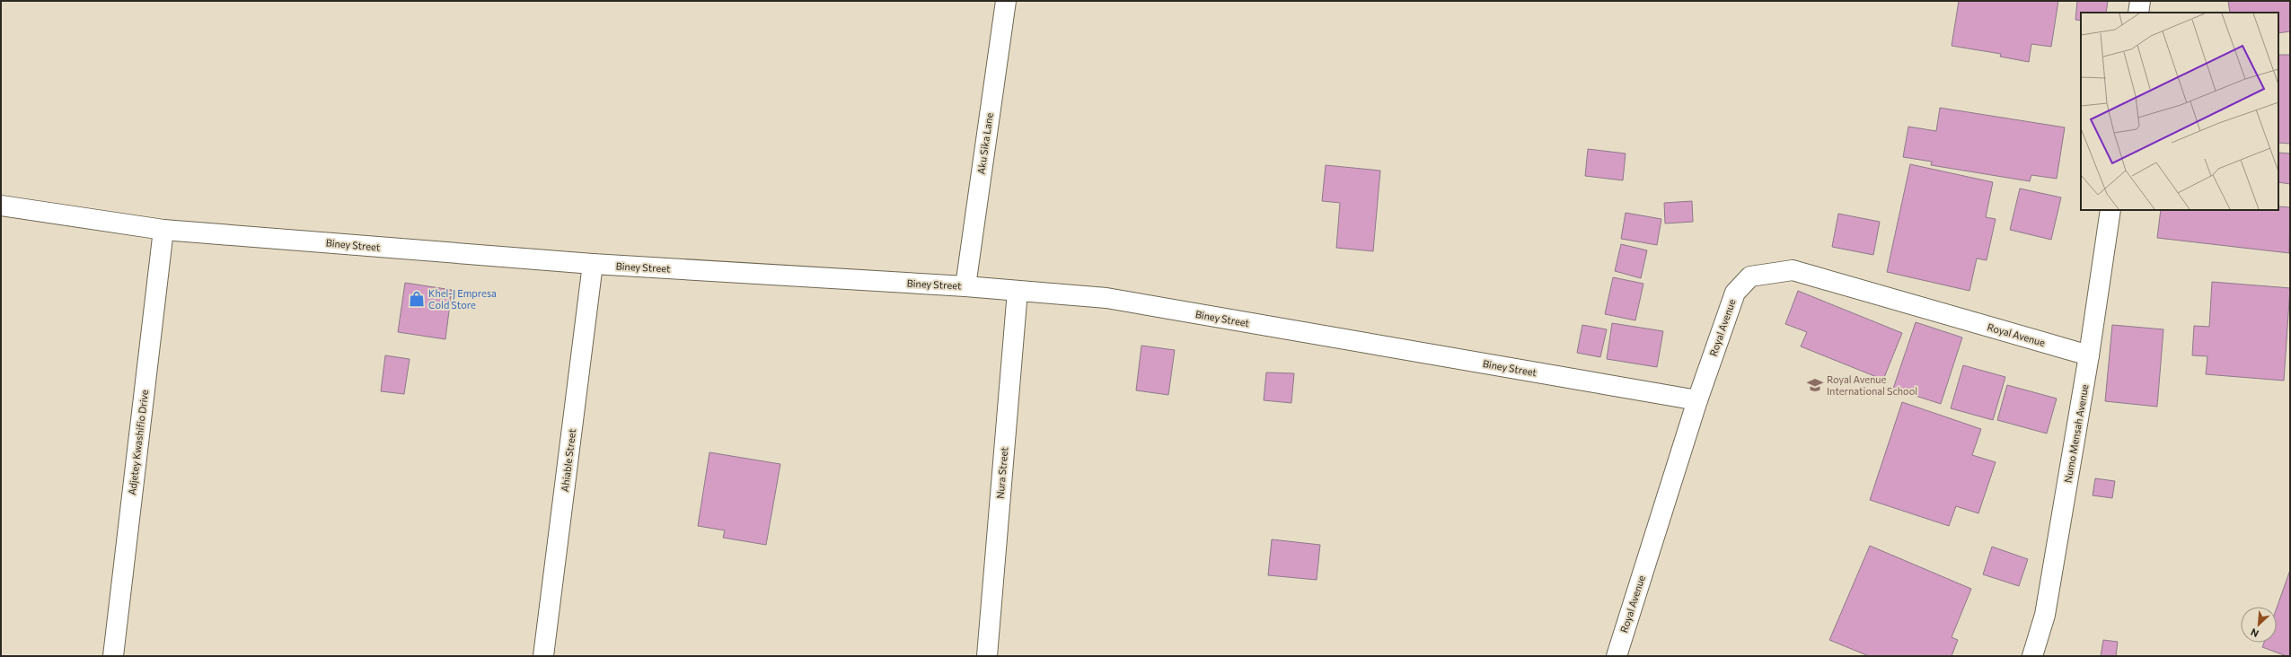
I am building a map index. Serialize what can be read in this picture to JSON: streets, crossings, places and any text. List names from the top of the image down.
{
  "streets": {
    "street": [
      "Aku Sika Lane",
      "Biney Street",
      "Royal Avenue",
      "Numo Mensah Avenue",
      "Adjetey Kwashifio Drive",
      "Ahiable Street",
      "Nura Street"
    ]
  },
  "crossings": [
    ["Aku Sika Lane", "Biney Street"],
    ["Biney Street", "Royal Avenue"],
    ["Biney Street", "Adjetey Kwashifio Drive"],
    ["Biney Street", "Ahiable Street"],
    ["Biney Street", "Nura Street"],
    ["Royal Avenue", "Numo Mensah Avenue"]
  ],
  "places": {
    "shop": ["Khel-J Empresa Cold Store"],
    "school or university": ["Royal Avenue International School"]
  },
  "north": "bottom left"
}
